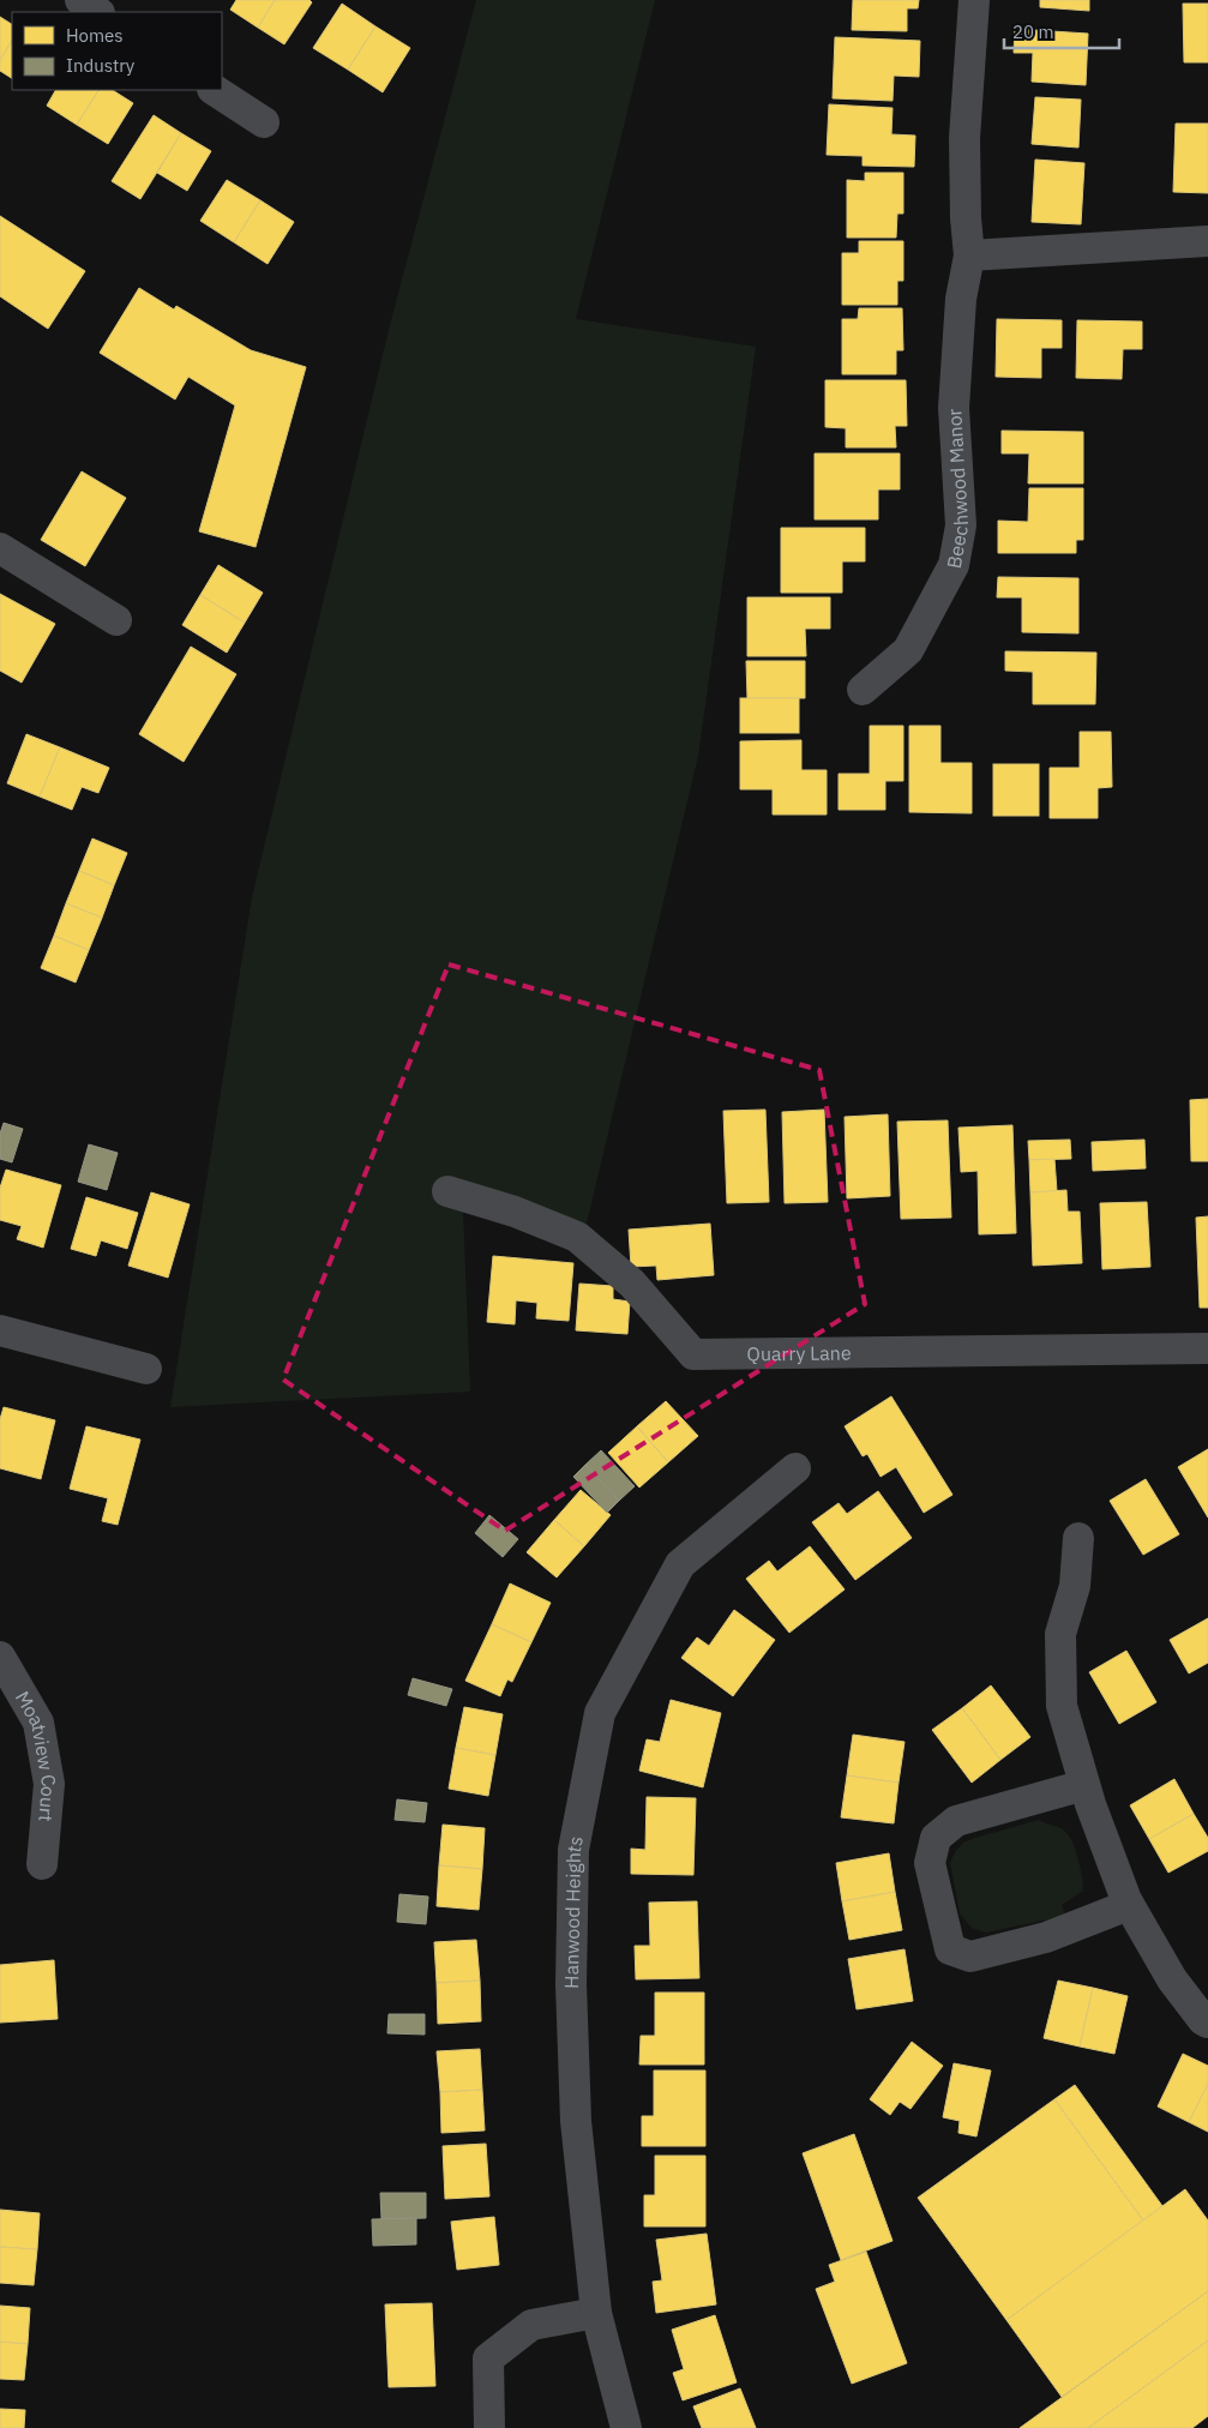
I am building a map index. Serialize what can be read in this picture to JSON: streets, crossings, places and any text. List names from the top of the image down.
{
  "streets": {
    "street": [
      "Beechwood Manor",
      "Quarry Lane",
      "Moatview Court",
      "Hanwood Heights"
    ]
  },
  "legend": ["Homes", "Industry"],
  "scale_bar": "20 m"
}
